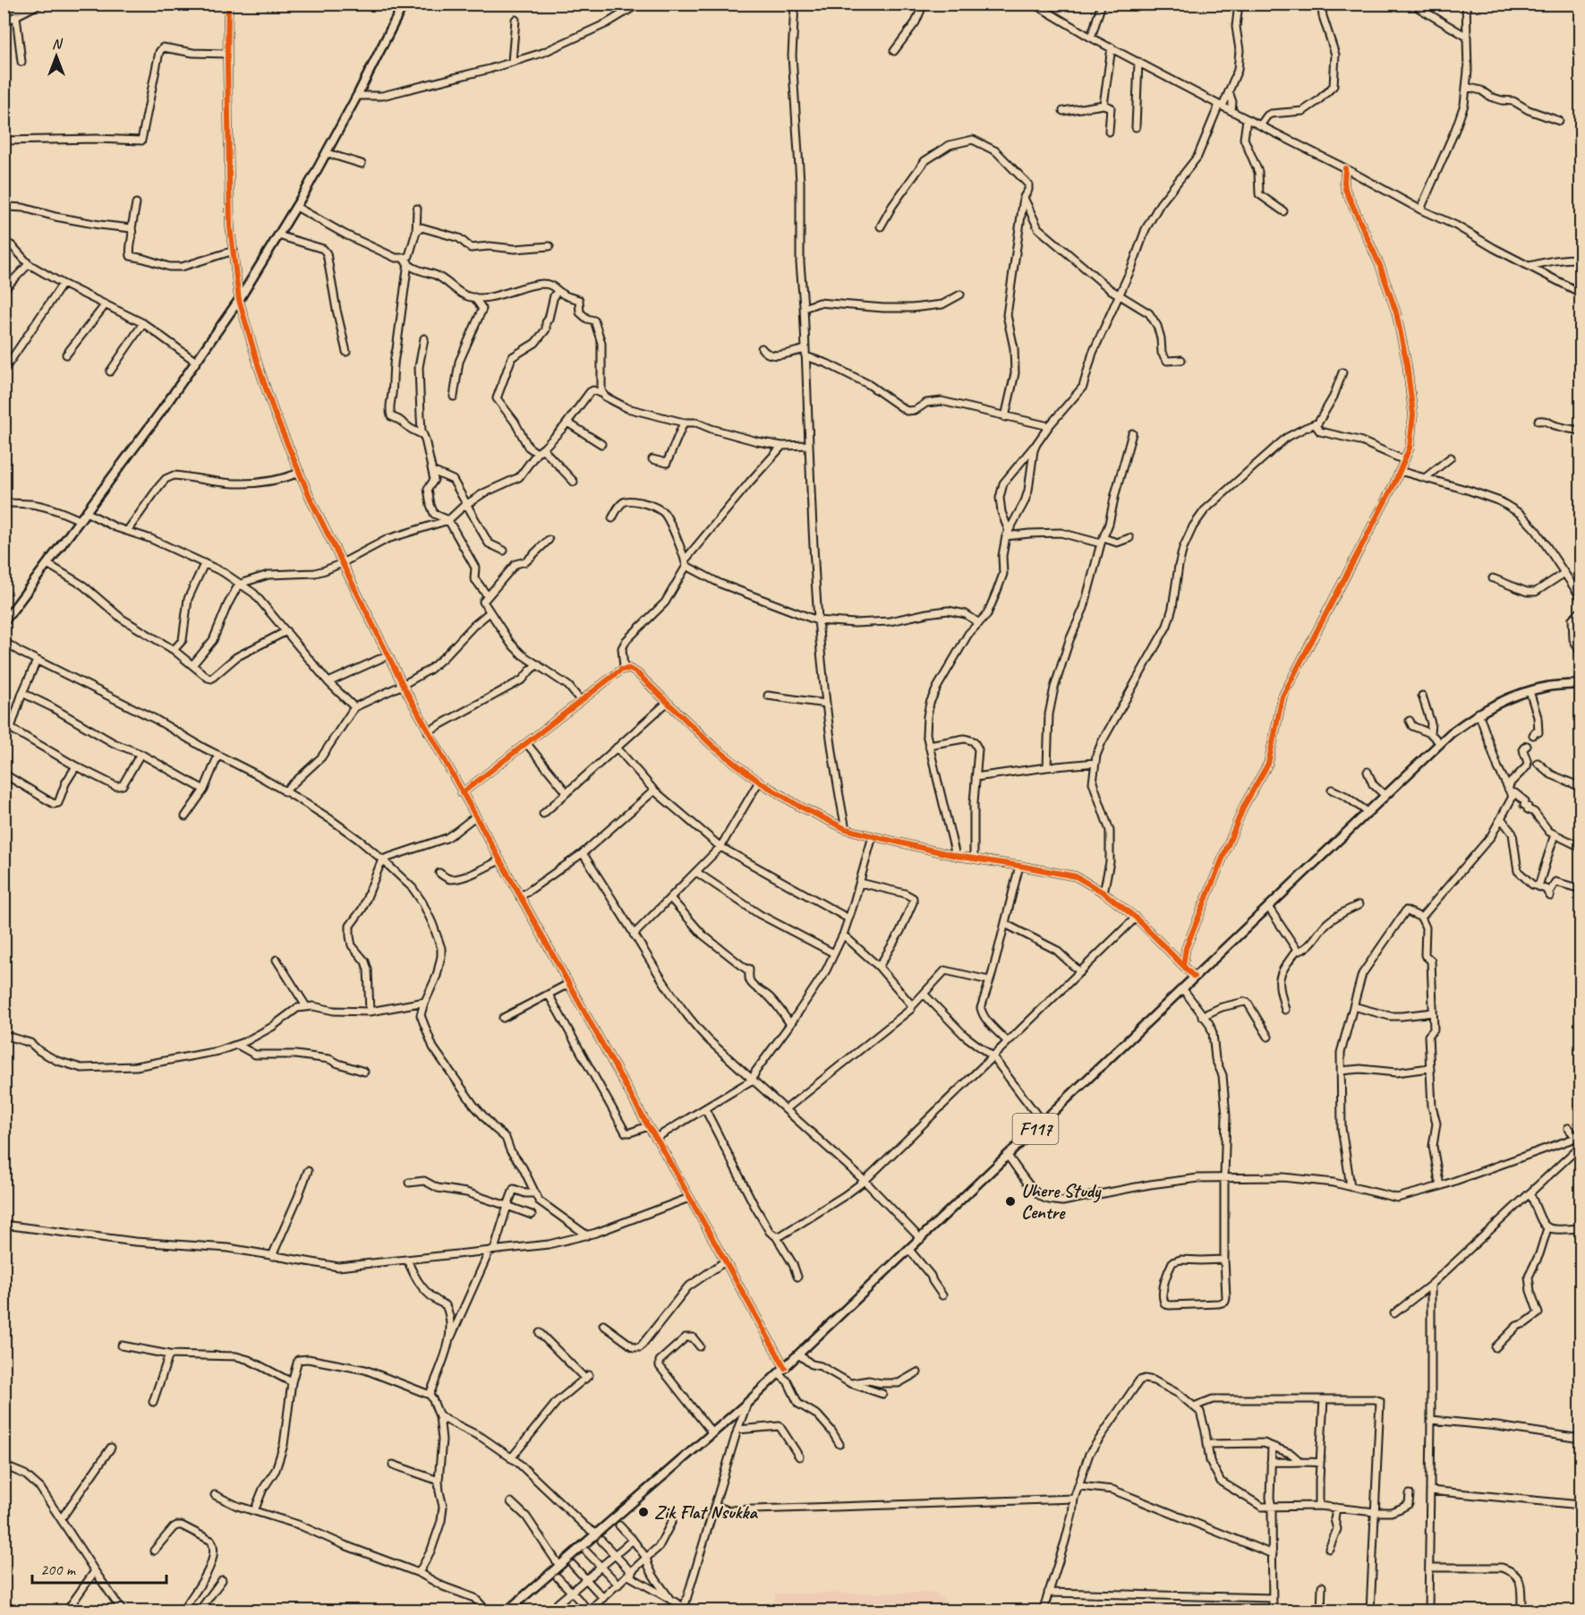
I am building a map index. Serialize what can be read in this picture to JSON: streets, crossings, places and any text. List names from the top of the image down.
{
  "streets": {
    "main road": ["F117"]
  },
  "places": ["Uhere Study Centre", "Zik Flat Nsukka"],
  "scale_bar": "200 m",
  "north": "top"
}
